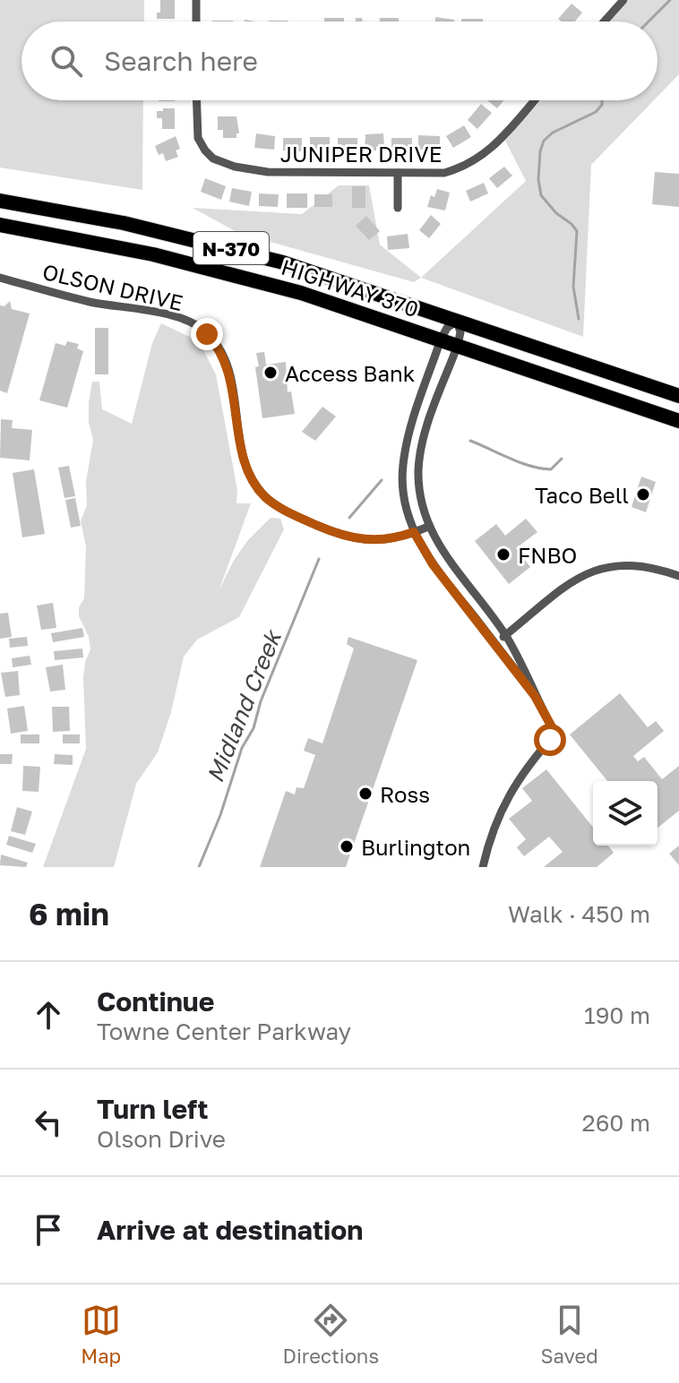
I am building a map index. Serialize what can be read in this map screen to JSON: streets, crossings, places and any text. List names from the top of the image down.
{
  "streets": {
    "highway": ["N-370", "HIGHWAY 370"],
    "street": ["JUNIPER DRIVE", "OLSON DRIVE"]
  },
  "water": ["Midland Creek"],
  "places": [
    "Access Bank",
    "Taco Bell",
    "FNBO",
    "Ross",
    "Burlington"
  ],
  "page": {
    "search": "Search here",
    "heading": ["6 min", "Walk · 450 m"],
    "list": [
      ["Continue", "Towne Center Parkway", "190 m"],
      ["Turn left", "Olson Drive", "260 m"],
      "Arrive at destination"
    ],
    "nav": ["Map", "Directions", "Saved"]
  }
}
